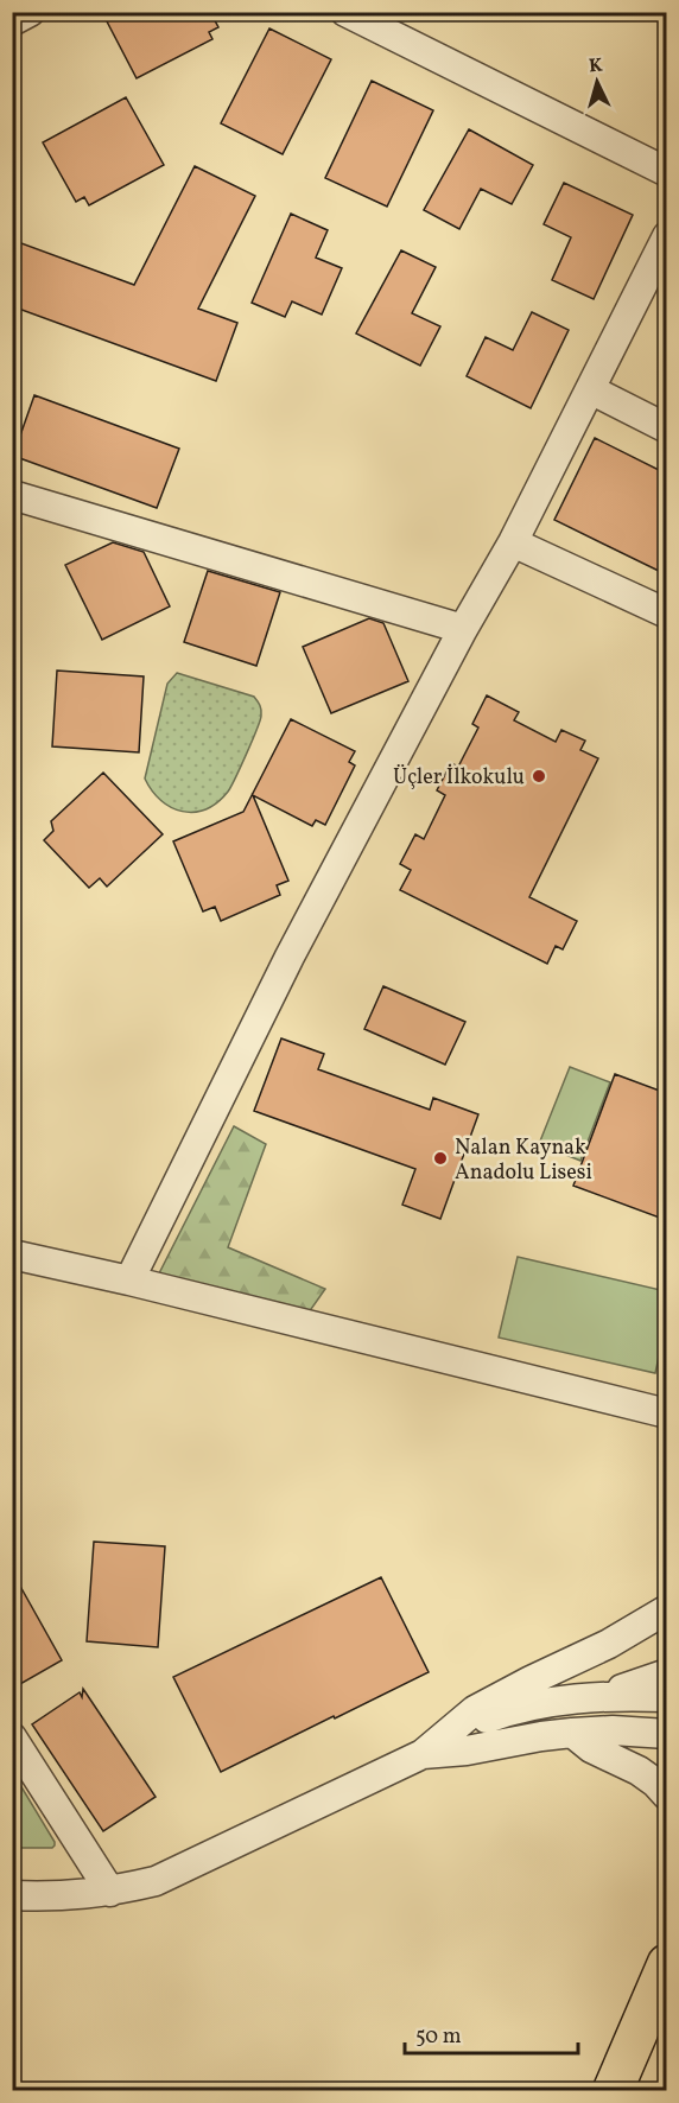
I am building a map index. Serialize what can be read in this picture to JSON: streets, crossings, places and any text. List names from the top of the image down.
{
  "places": ["Üçler İlkokulu", "Nalan Kaynak Anadolu Lisesi"],
  "scale_bar": "50 m",
  "north": "top"
}
